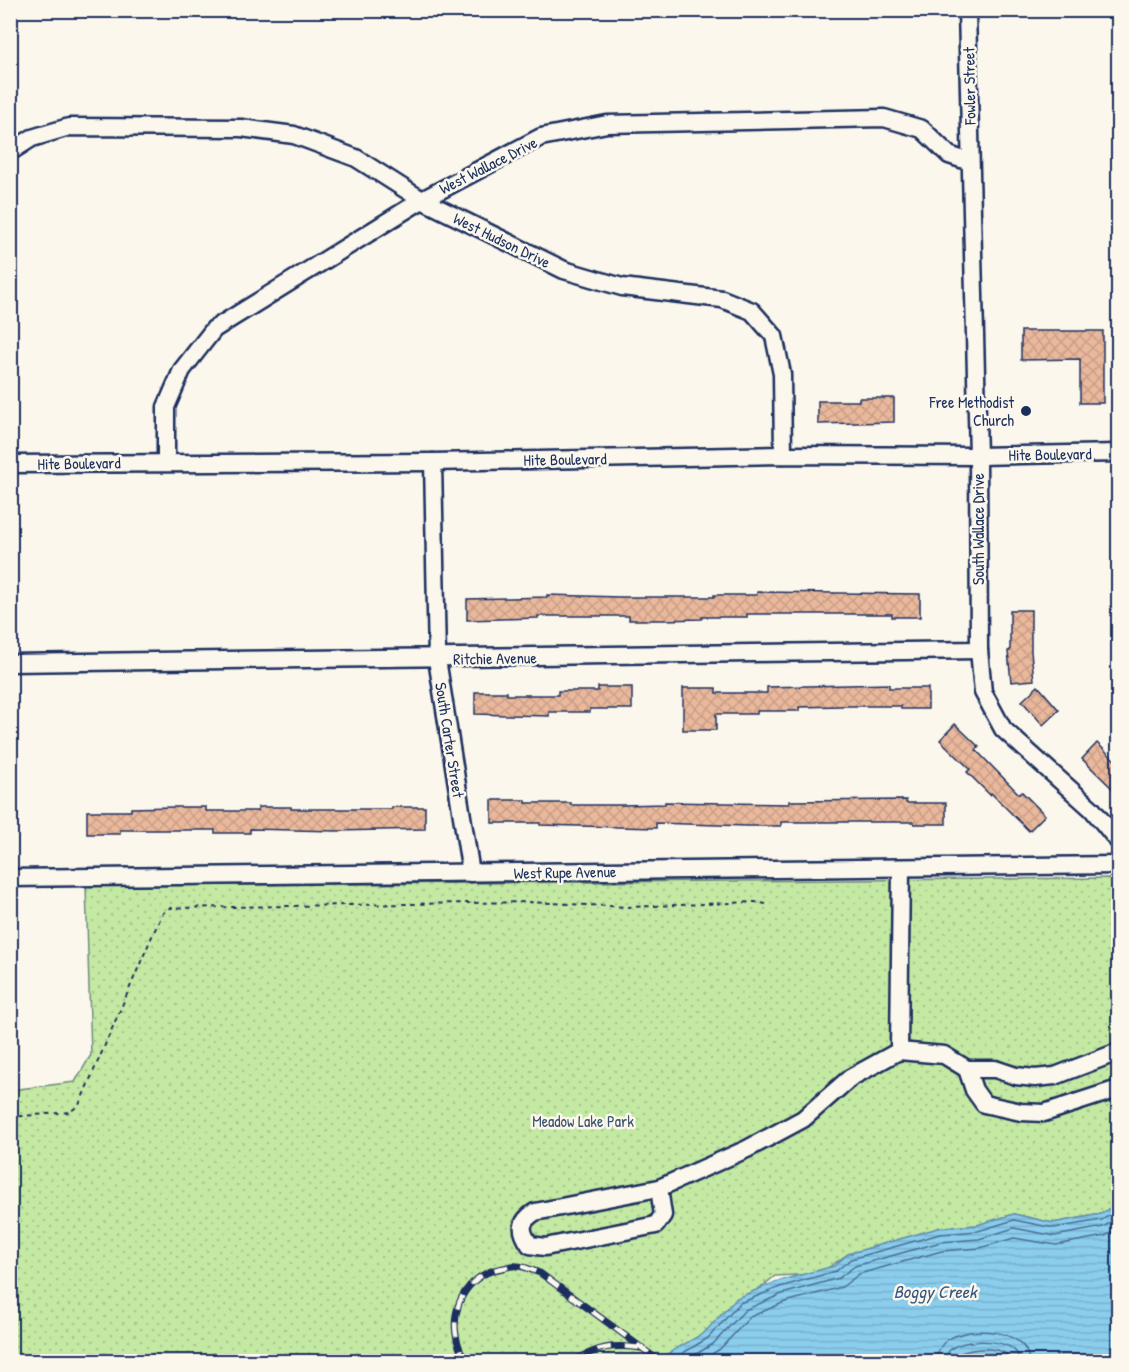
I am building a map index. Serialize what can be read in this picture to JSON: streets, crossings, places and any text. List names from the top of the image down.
{
  "streets": {
    "street": [
      "Fowler Street",
      "West Wallace Drive",
      "West Hudson Drive",
      "Hite Boulevard",
      "South Wallace Drive",
      "Ritchie Avenue",
      "South Carter Street",
      "West Rupe Avenue"
    ]
  },
  "crossings": [
    ["Fowler Street", "West Wallace Drive"],
    ["Fowler Street", "South Wallace Drive"],
    ["West Wallace Drive", "West Hudson Drive"],
    ["West Wallace Drive", "Hite Boulevard"],
    ["West Wallace Drive", "South Wallace Drive"],
    ["West Hudson Drive", "Hite Boulevard"],
    ["Hite Boulevard", "South Wallace Drive"],
    ["Hite Boulevard", "South Carter Street"],
    ["South Wallace Drive", "Ritchie Avenue"],
    ["Ritchie Avenue", "South Carter Street"],
    ["South Carter Street", "West Rupe Avenue"]
  ],
  "water": ["Boggy Creek"],
  "parks": ["Meadow Lake Park"],
  "places": ["Free Methodist Church"]
}
